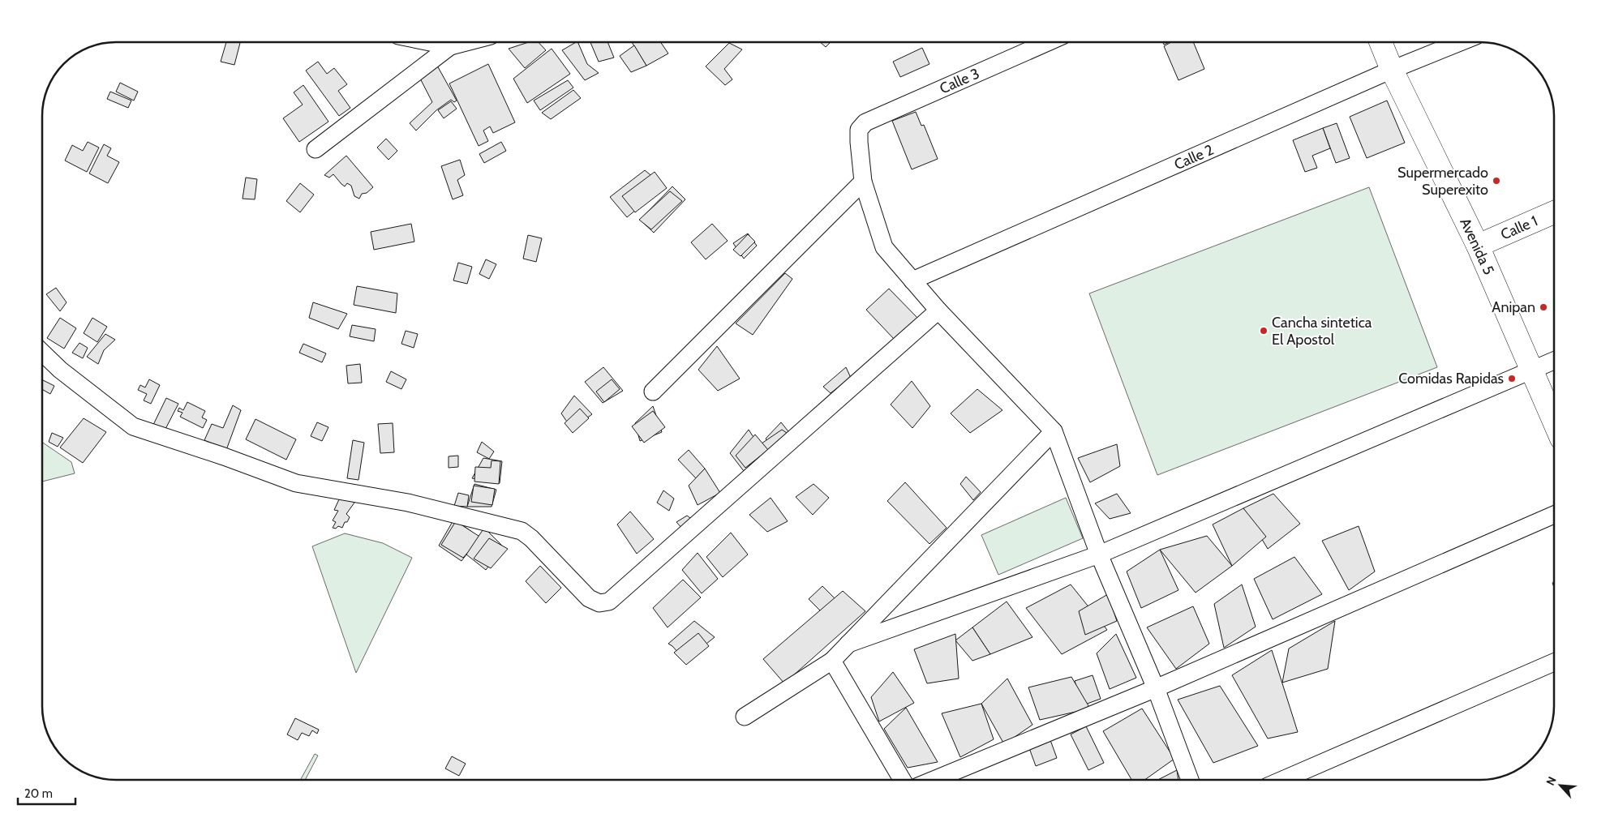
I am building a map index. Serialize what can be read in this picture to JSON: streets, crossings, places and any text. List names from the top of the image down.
{
  "streets": {
    "street": [
      "Calle 3",
      "Calle 2",
      "Calle 1",
      "Avenida 5"
    ]
  },
  "crossings": [
    ["Calle 2", "Avenida 5"],
    ["Calle 1", "Avenida 5"]
  ],
  "places": [
    "Supermercado Superexito",
    "Anipan",
    "Cancha sintetica El Apostol",
    "Comidas Rapidas"
  ],
  "scale_bar": "20 m",
  "north": "top left"
}
